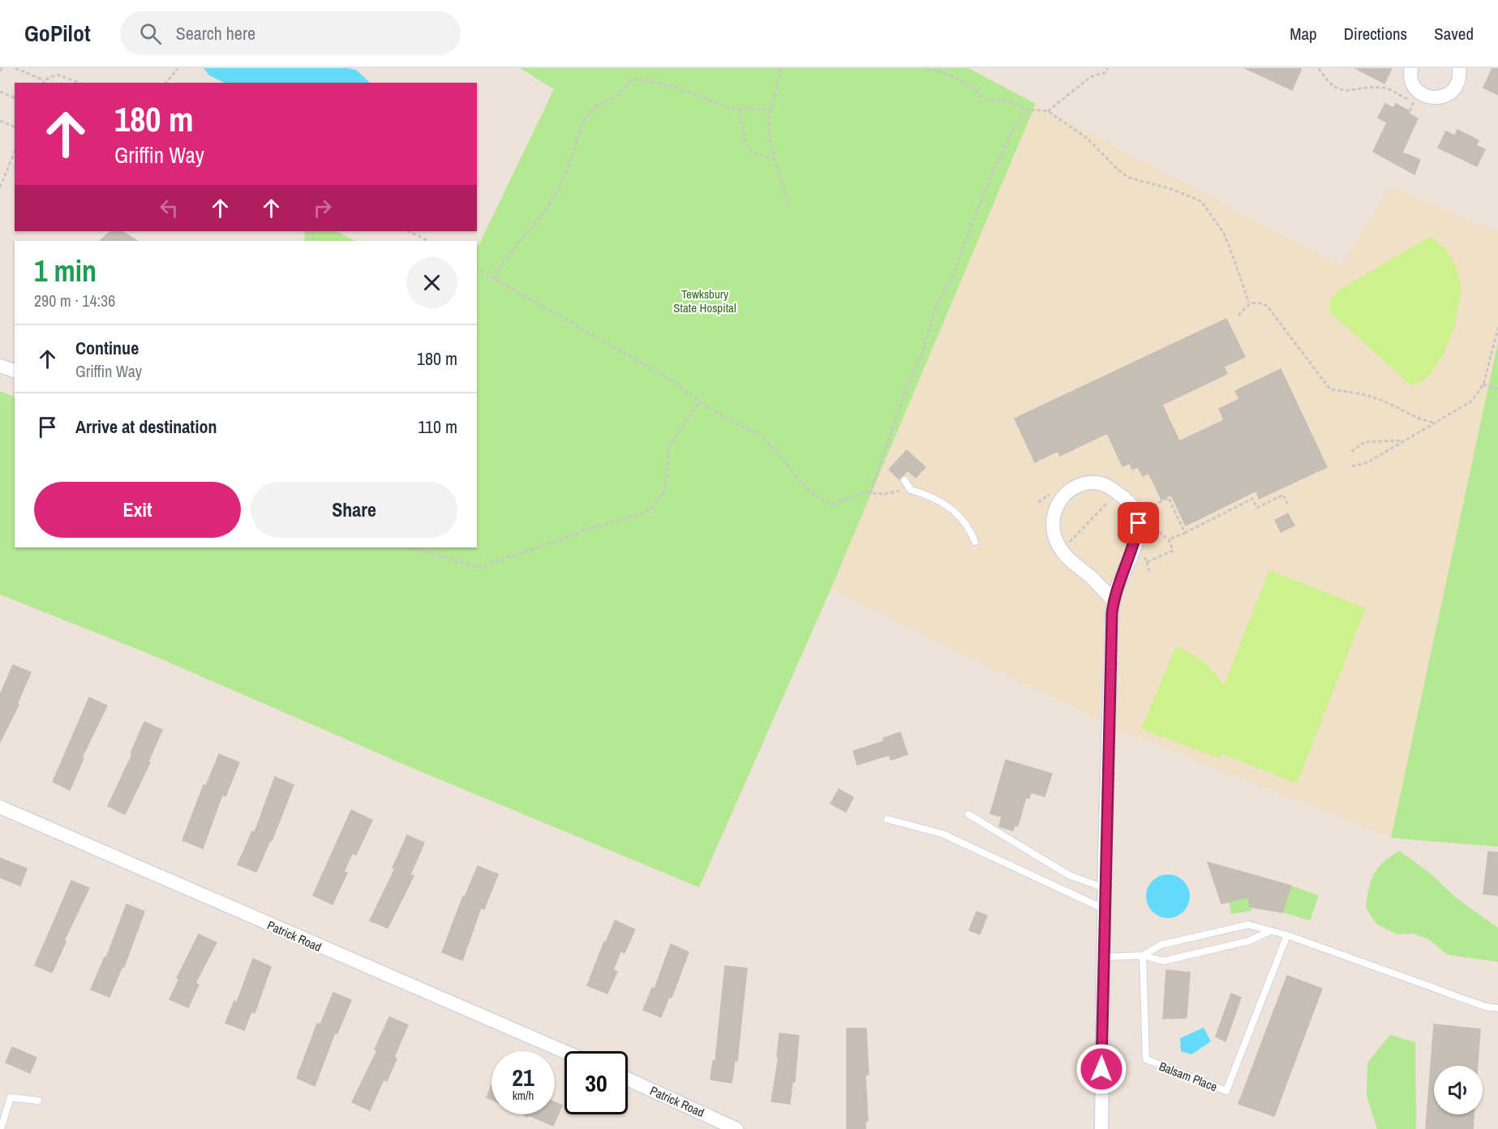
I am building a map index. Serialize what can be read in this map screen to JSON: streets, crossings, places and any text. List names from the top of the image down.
{
  "streets": {
    "street": ["Patrick Road"],
    "lane": ["Balsam Place"]
  },
  "parks": ["Tewksbury State Hospital"],
  "page": {
    "header": "GoPilot",
    "search": "Search here",
    "nav": ["Map", "Directions", "Saved"],
    "turn": ["180 m", "Griffin Way"],
    "heading": ["1 min", "290 m · 14:36"],
    "list": [
      {
        "name": "Continue",
        "note": "Griffin Way",
        "value": "180 m"
      },
      {
        "name": "Arrive at destination",
        "value": "110 m"
      }
    ],
    "buttons": ["Exit", "Share"],
    "speed": "21 km/h",
    "limit": "30"
  }
}
